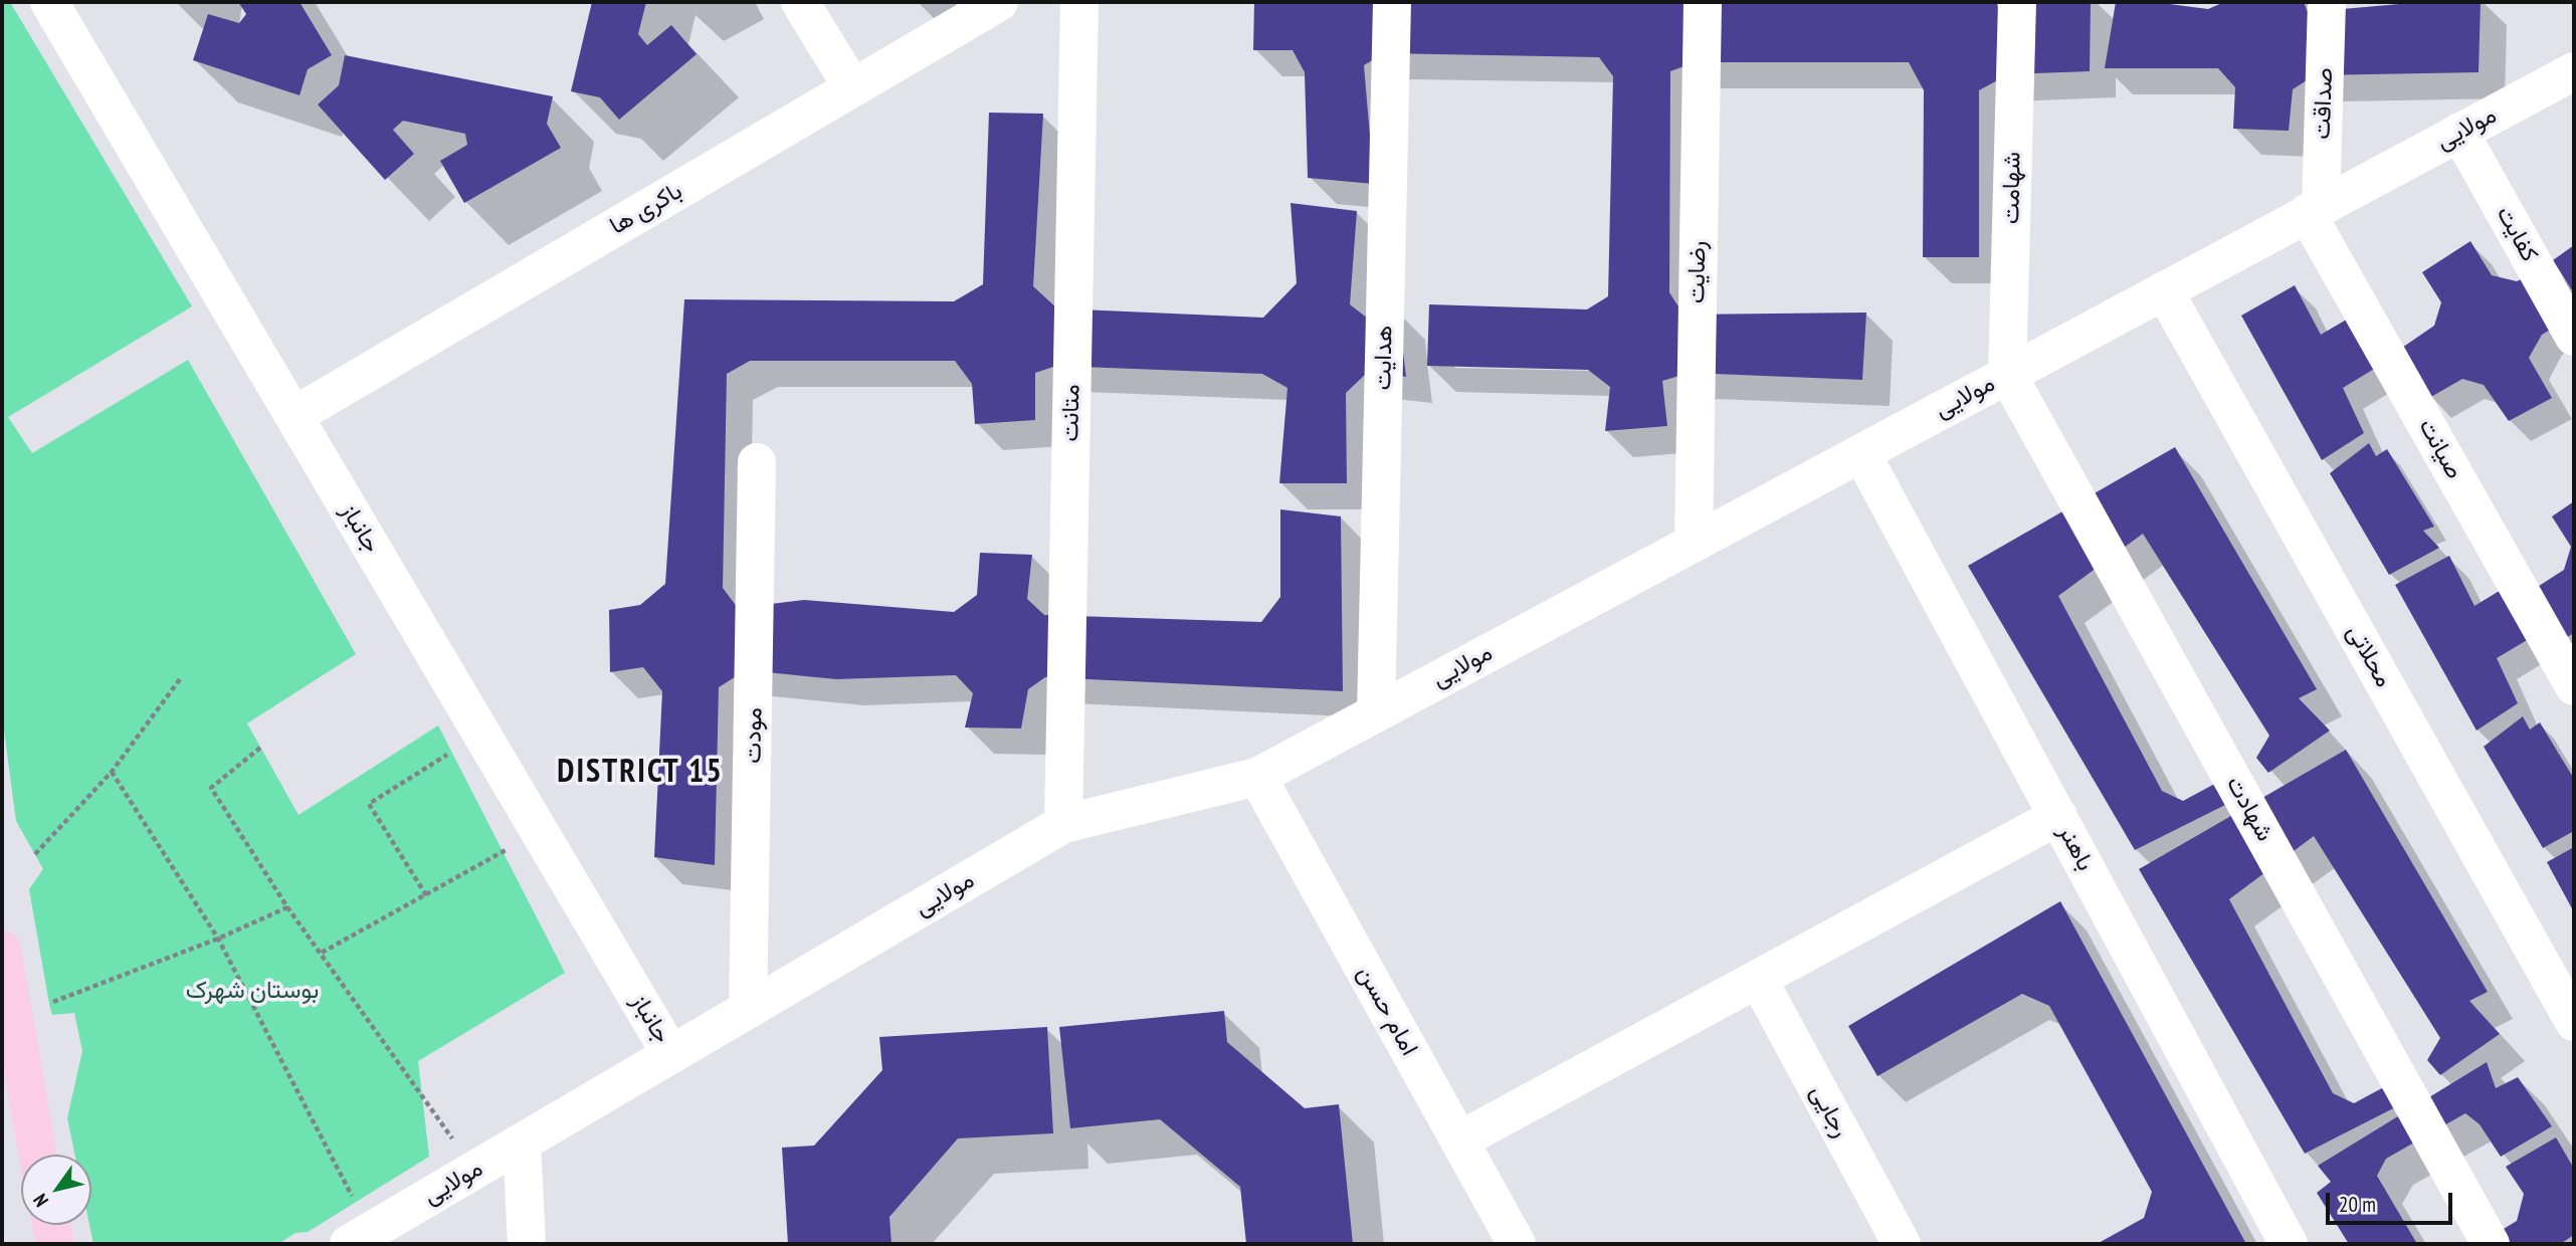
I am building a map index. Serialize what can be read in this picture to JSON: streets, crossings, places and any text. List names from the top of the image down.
{
  "streets": {
    "street": [
      "صداقت",
      "مولايی",
      "شهامت",
      "باکری ها",
      "کفایت",
      "رضایت",
      "هدایت",
      "متانت",
      "صیانت",
      "جانباز",
      "محلاتی",
      "مودت",
      "شهادت",
      "باهنر",
      "امام حسن",
      "رجایی"
    ]
  },
  "crossings": [
    ["صداقت", "مولايی"],
    ["صداقت", "صیانت"],
    ["مولايی", "شهامت"],
    ["مولايی", "کفایت"],
    ["مولايی", "رضایت"],
    ["مولايی", "هدایت"],
    ["مولايی", "متانت"],
    ["مولايی", "صیانت"],
    ["مولايی", "جانباز"],
    ["مولايی", "محلاتی"],
    ["مولايی", "مودت"],
    ["مولايی", "شهادت"],
    ["مولايی", "باهنر"],
    ["مولايی", "امام حسن"],
    ["شهامت", "شهادت"],
    ["باکری ها", "جانباز"]
  ],
  "districts": ["DISTRICT 15"],
  "parks": ["بوستان شهرک"],
  "scale_bar": "20 m",
  "north": "bottom left"
}
